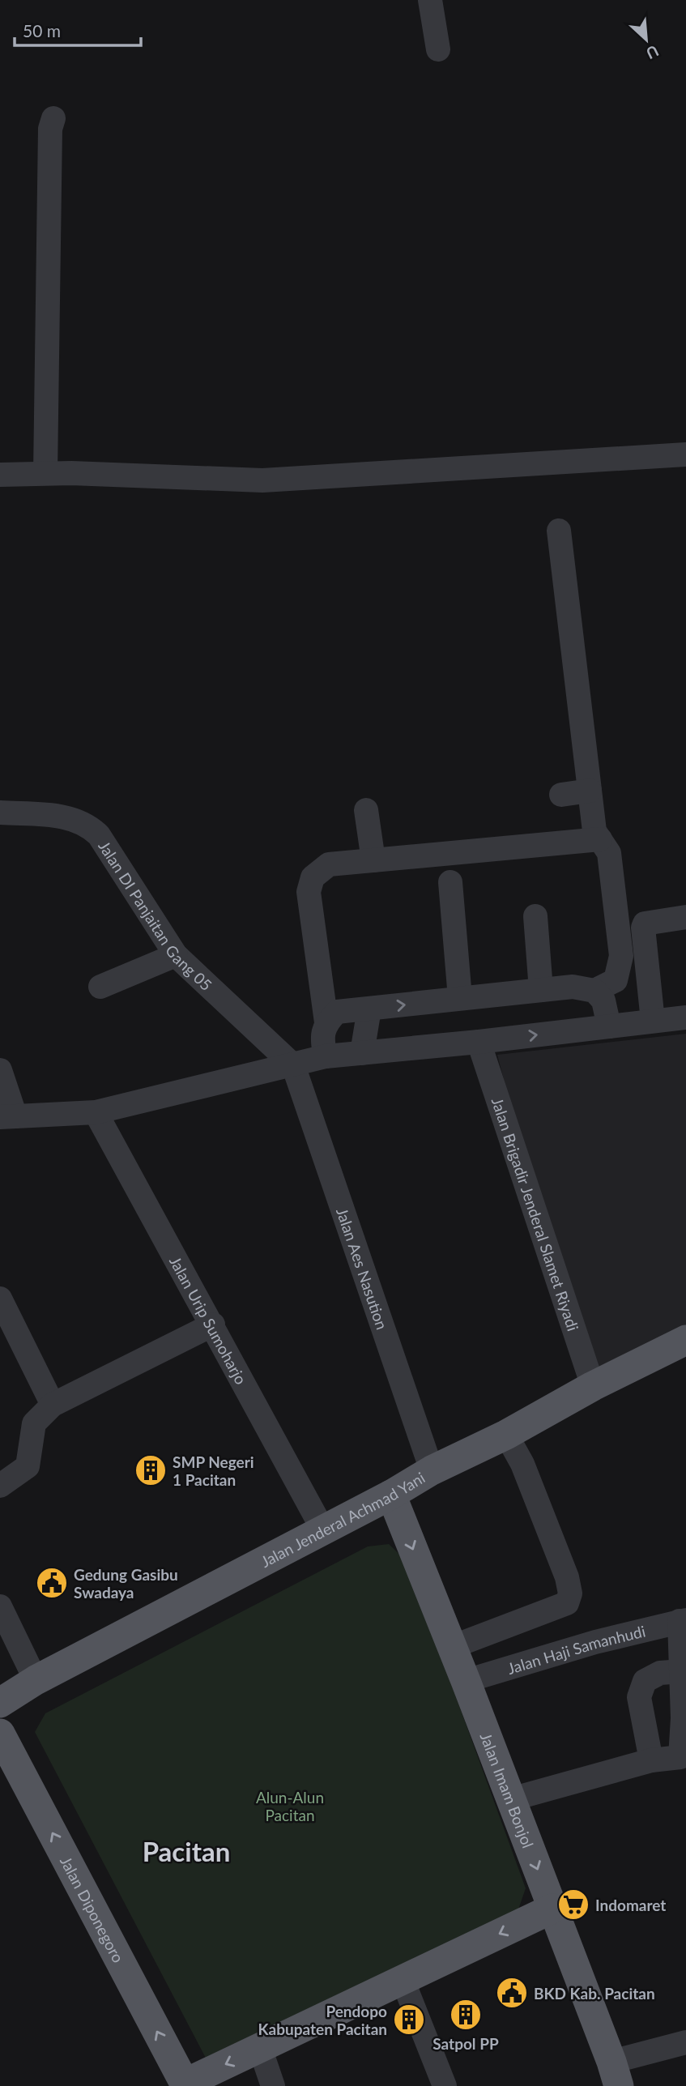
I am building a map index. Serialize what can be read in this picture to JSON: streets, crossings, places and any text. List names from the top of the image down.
{
  "streets": {
    "main road": ["Jalan Jenderal Achmad Yani", "Jalan Imam Bonjol", "Jalan Diponegoro"],
    "street": [
      "Jalan DI Panjaitan Gang 05",
      "Jalan Brigadir Jenderal Slamet Riyadi",
      "Jalan Aes Nasution",
      "Jalan Urip Sumoharjo",
      "Jalan Haji Samanhudi"
    ]
  },
  "crossings": [
    ["Jalan DI Panjaitan Gang 05", "Jalan Aes Nasution"],
    ["Jalan Brigadir Jenderal Slamet Riyadi", "Jalan Jenderal Achmad Yani"],
    ["Jalan Aes Nasution", "Jalan Jenderal Achmad Yani"],
    ["Jalan Urip Sumoharjo", "Jalan Jenderal Achmad Yani"],
    ["Jalan Jenderal Achmad Yani", "Jalan Imam Bonjol"],
    ["Jalan Haji Samanhudi", "Jalan Imam Bonjol"]
  ],
  "one_way": ["Jalan Imam Bonjol", "Jalan Diponegoro"],
  "districts": ["Pacitan"],
  "parks": ["Alun-Alun Pacitan"],
  "places": {
    "building": ["SMP Negeri 1 Pacitan", "Satpol PP", "Pendopo Kabupaten Pacitan"],
    "public building": ["Gedung Gasibu Swadaya", "BKD Kab. Pacitan"],
    "supermarket": ["Indomaret"]
  },
  "scale_bar": "50 m",
  "north": "bottom right"
}
